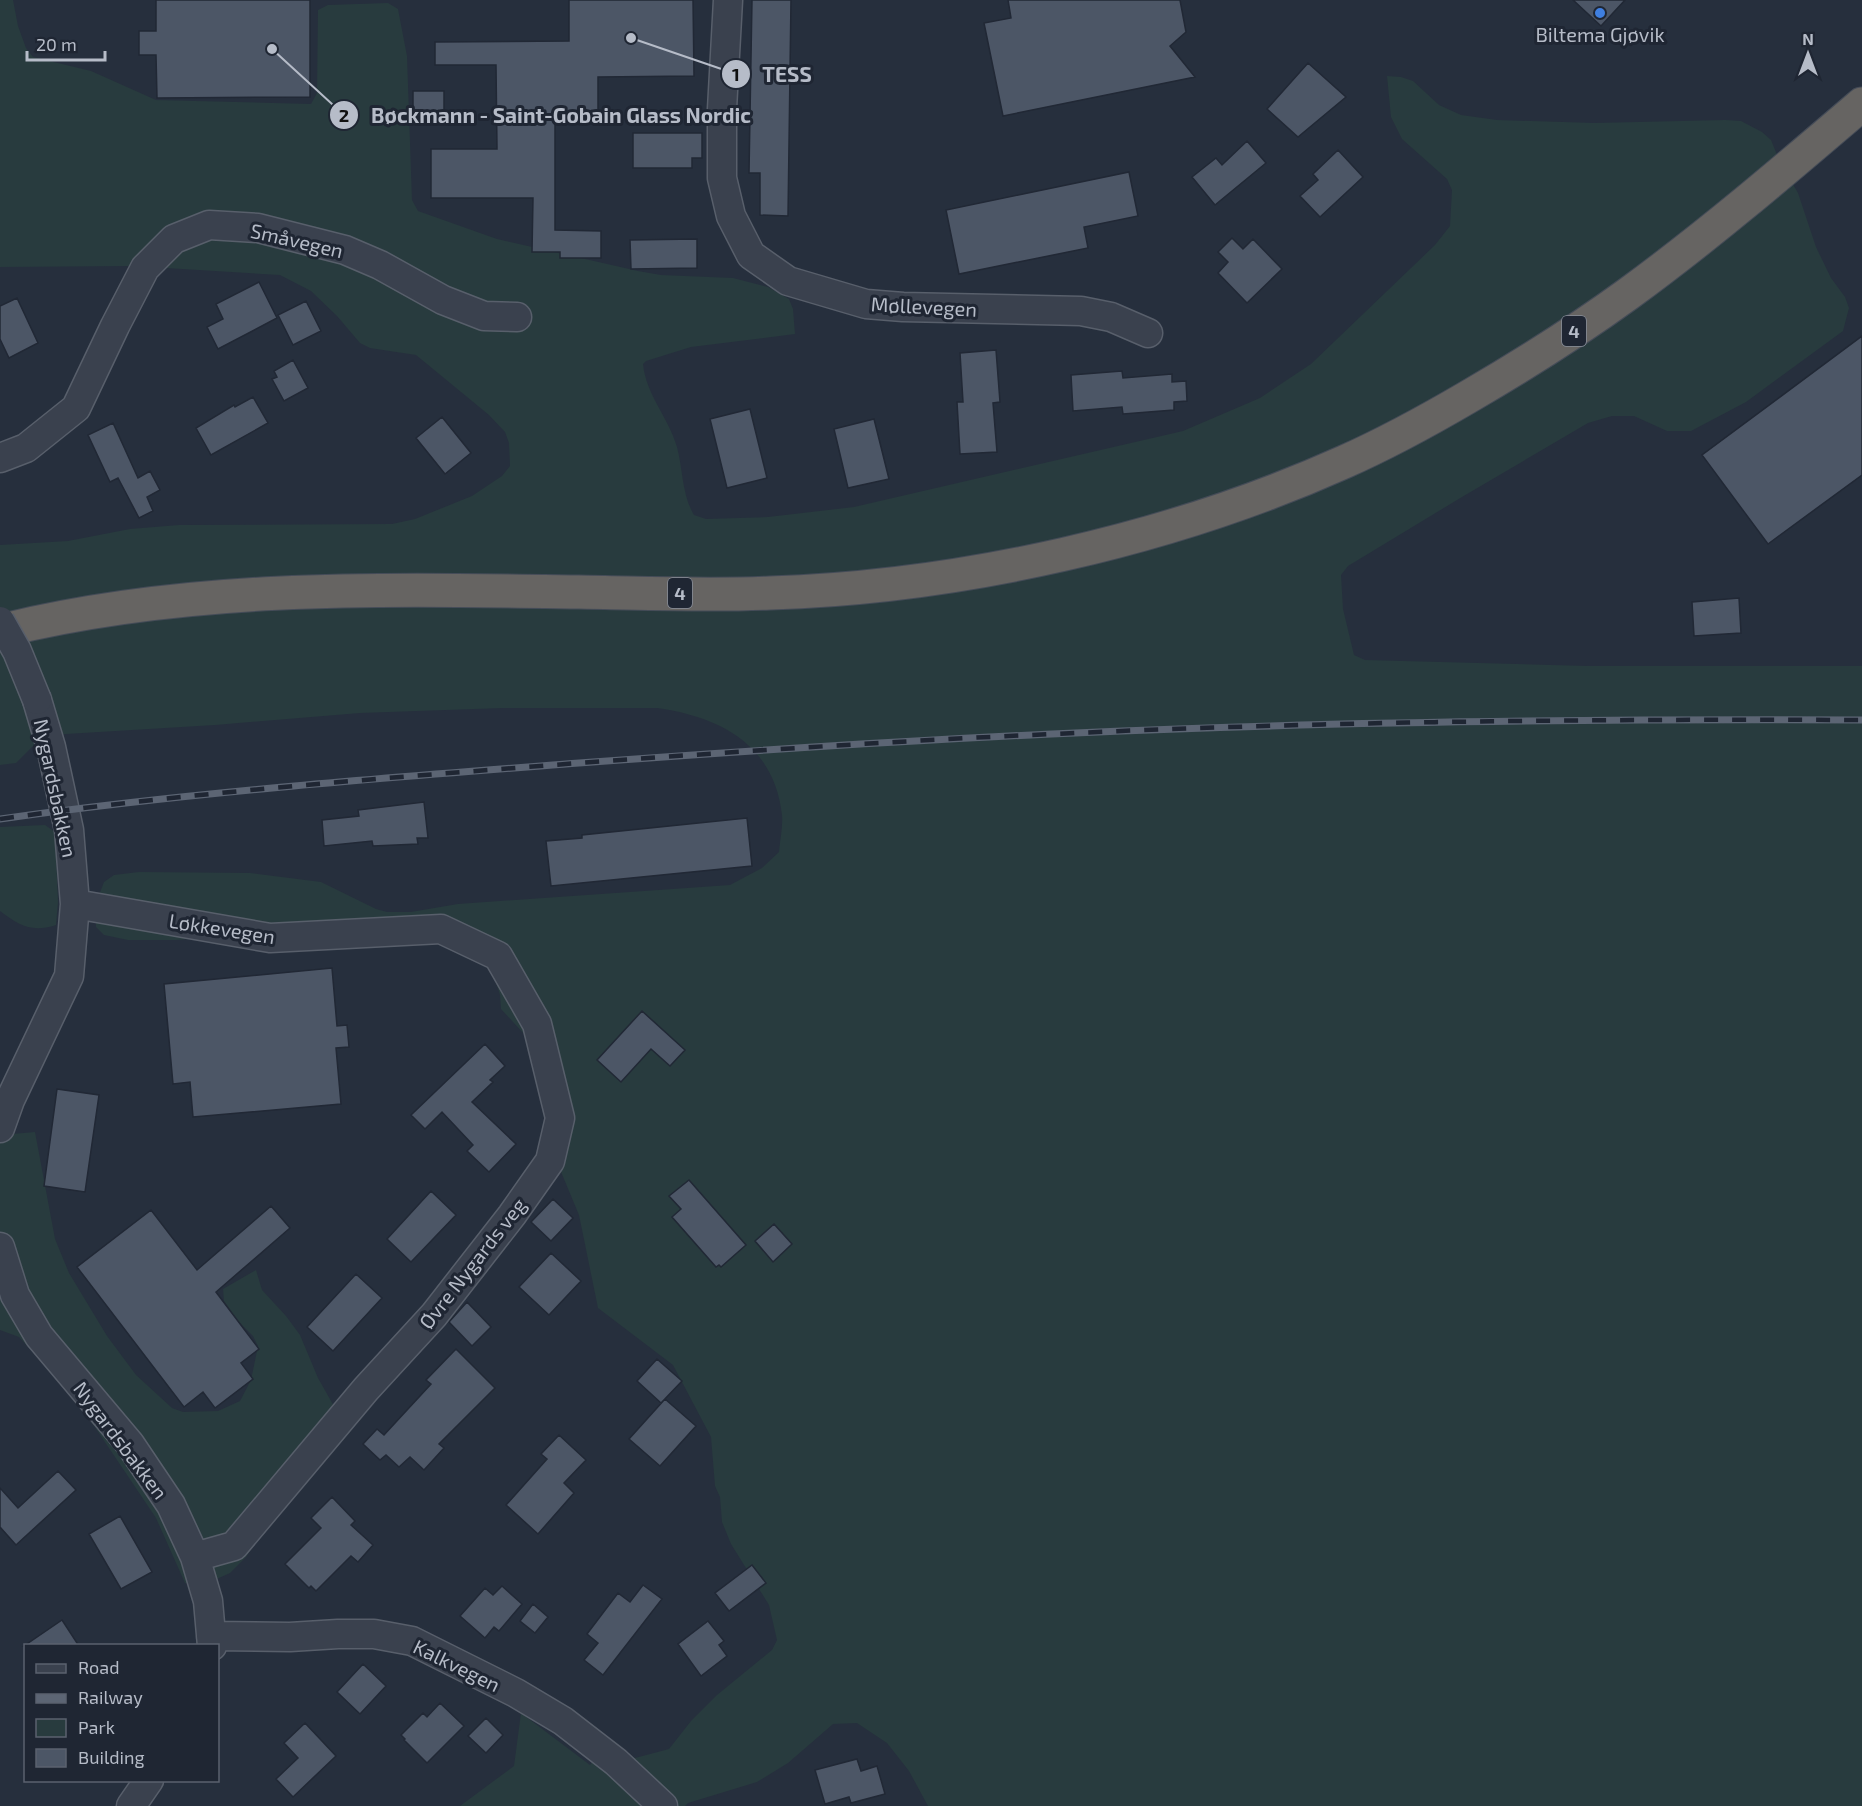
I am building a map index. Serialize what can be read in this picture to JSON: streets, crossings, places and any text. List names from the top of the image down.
{
  "streets": {
    "highway": ["4"],
    "street": [
      "Småvegen",
      "Møllevegen",
      "Nygardsbakken",
      "Løkkevegen",
      "Øvre Nygards veg",
      "Kalkvegen"
    ]
  },
  "crossings": [
    ["Nygardsbakken", "Løkkevegen"],
    ["Nygardsbakken", "Øvre Nygards veg"],
    ["Nygardsbakken", "Kalkvegen"],
    ["Løkkevegen", "Øvre Nygards veg"]
  ],
  "places": ["Biltema Gjøvik", "TESS", "Bøckmann - Saint-Gobain Glass Nordic"],
  "legend": [
    "Road",
    "Railway",
    "Park",
    "Building"
  ],
  "scale_bar": "20 m",
  "north": "top"
}
